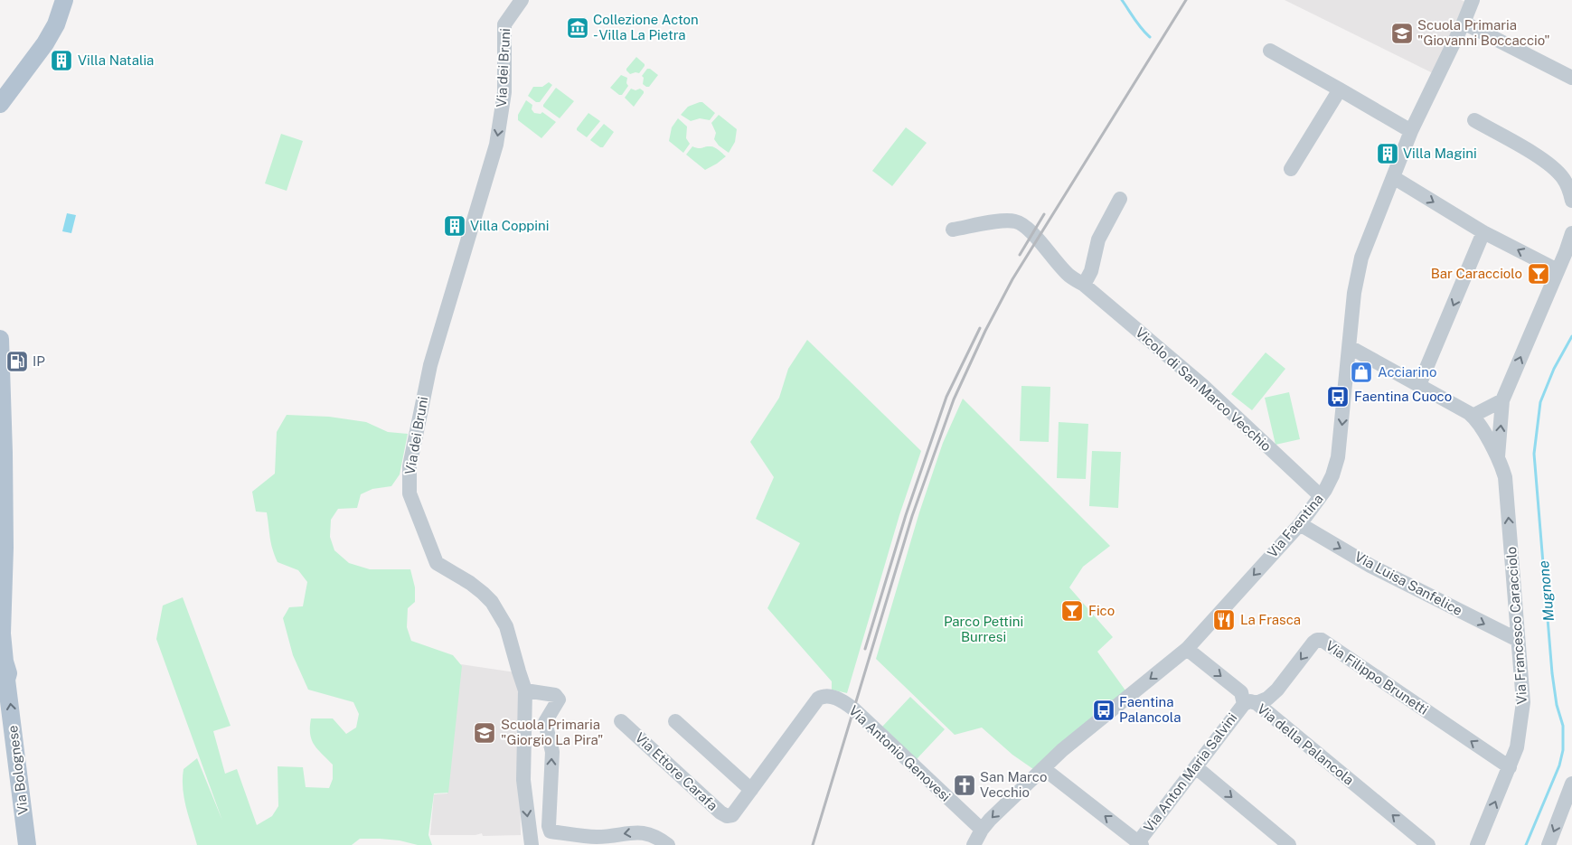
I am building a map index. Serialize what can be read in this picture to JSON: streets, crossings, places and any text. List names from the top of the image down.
{
  "streets": {
    "main road": ["Via Bolognese"],
    "street": [
      "Via dei Bruni",
      "Vicolo di San Marco Vecchio",
      "Via Faentina",
      "Via Luisa Sanfelice",
      "Via Francesco Caracciolo",
      "Via Filippo Brunetti",
      "Via della Palancola",
      "Via Antonio Genovesi",
      "Via Ettore Carafa",
      "Via Anton Maria Salvini"
    ]
  },
  "crossings": [
    ["Vicolo di San Marco Vecchio", "Via Faentina"],
    ["Via Faentina", "Via Luisa Sanfelice"],
    ["Via Faentina", "Via della Palancola"],
    ["Via Faentina", "Via Antonio Genovesi"],
    ["Via Luisa Sanfelice", "Via Francesco Caracciolo"],
    ["Via Francesco Caracciolo", "Via Filippo Brunetti"],
    ["Via Filippo Brunetti", "Via della Palancola"],
    ["Via Filippo Brunetti", "Via Anton Maria Salvini"],
    ["Via della Palancola", "Via Anton Maria Salvini"],
    ["Via Antonio Genovesi", "Via Ettore Carafa"]
  ],
  "one_way": [
    "Via dei Bruni",
    "Via Faentina",
    "Via Luisa Sanfelice",
    "Via Filippo Brunetti"
  ],
  "water": ["Mugnone"],
  "parks": ["Parco Pettini Burresi"],
  "places": {
    "museum": ["Collezione Acton - Villa La Pietra"],
    "school or university": ["Scuola Primaria \"Giovanni Boccaccio\"", "Scuola Primaria \"Giorgio La Pira\""],
    "building": ["Villa Natalia", "Villa Magini", "Villa Coppini"],
    "bar": ["Bar Caracciolo", "Fico"],
    "fuel station": ["IP"],
    "shop": ["Acciarino"],
    "bus stop": ["Faentina Cuoco", "Faentina Palancola"],
    "restaurant": ["La Frasca"],
    "church": ["San Marco Vecchio"]
  }
}
